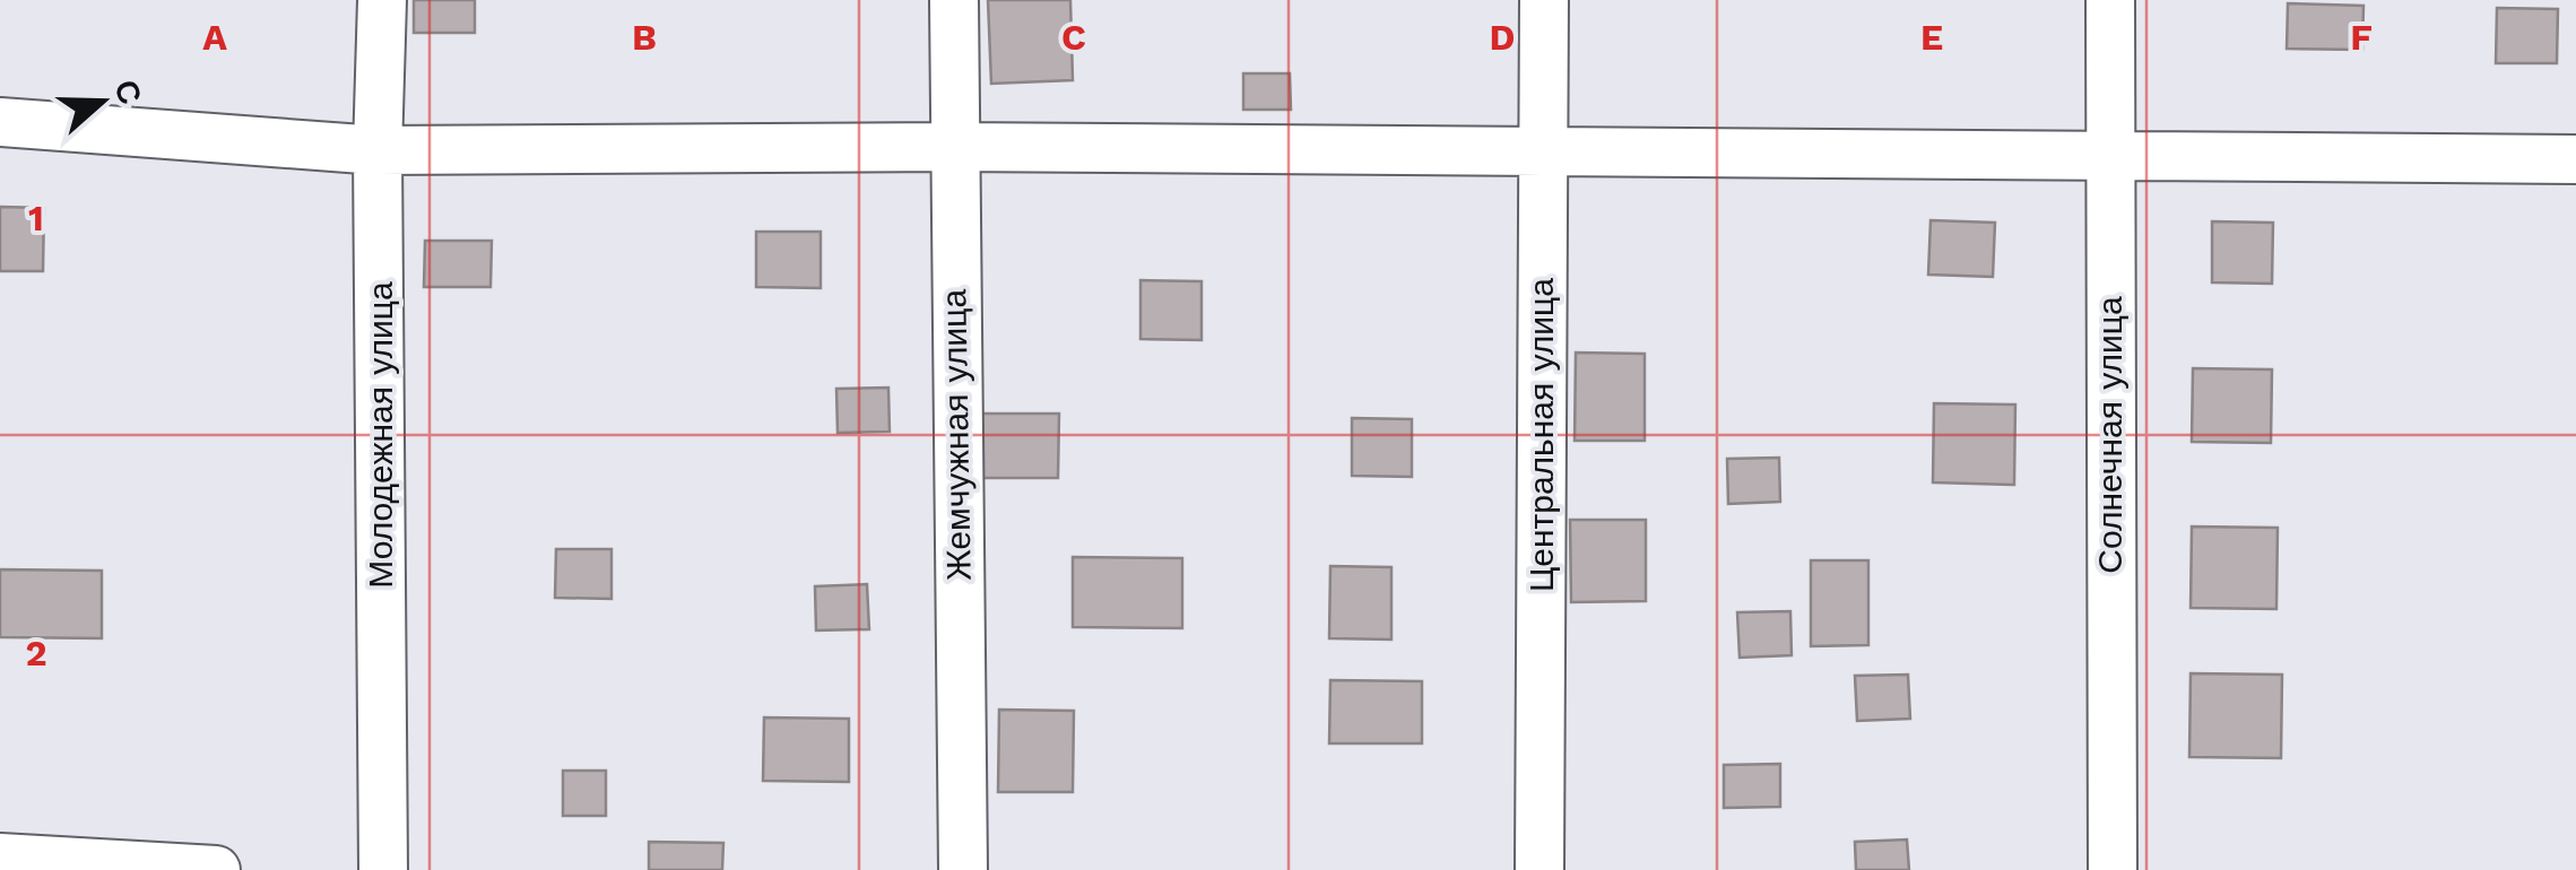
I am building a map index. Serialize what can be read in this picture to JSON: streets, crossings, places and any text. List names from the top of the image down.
{
  "streets": {
    "street": [
      "Молодежная улица",
      "Жемчужная улица",
      "Центральная улица",
      "Солнечная улица"
    ]
  },
  "north": "right",
  "grid": {
    "columns": [
      "A",
      "B",
      "C",
      "D",
      "E",
      "F"
    ],
    "rows": ["1", "2"]
  }
}
